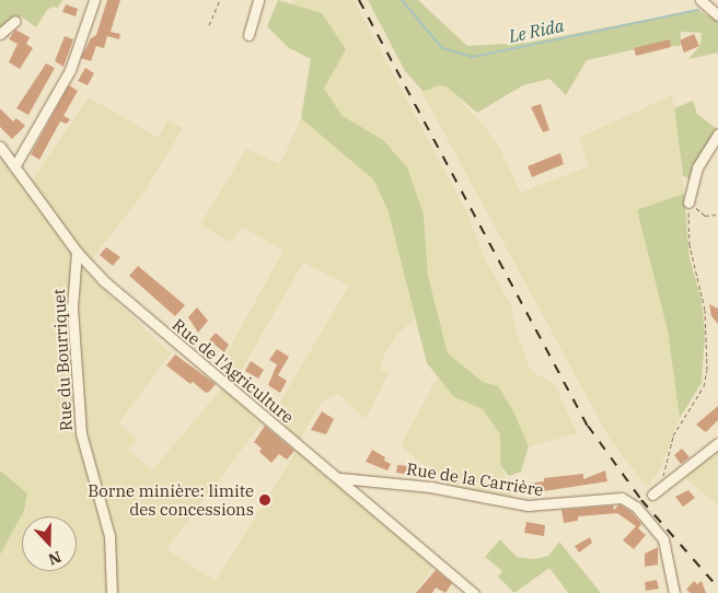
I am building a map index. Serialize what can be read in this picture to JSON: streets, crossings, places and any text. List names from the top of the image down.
{
  "streets": {
    "street": ["Rue du Bourriquet", "Rue de l'Agriculture", "Rue de la Carrière"]
  },
  "crossings": [
    ["Rue du Bourriquet", "Rue de l'Agriculture"],
    ["Rue de l'Agriculture", "Rue de la Carrière"]
  ],
  "water": ["Le Rida"],
  "places": ["Borne minière: limite des concessions"],
  "north": "bottom"
}
